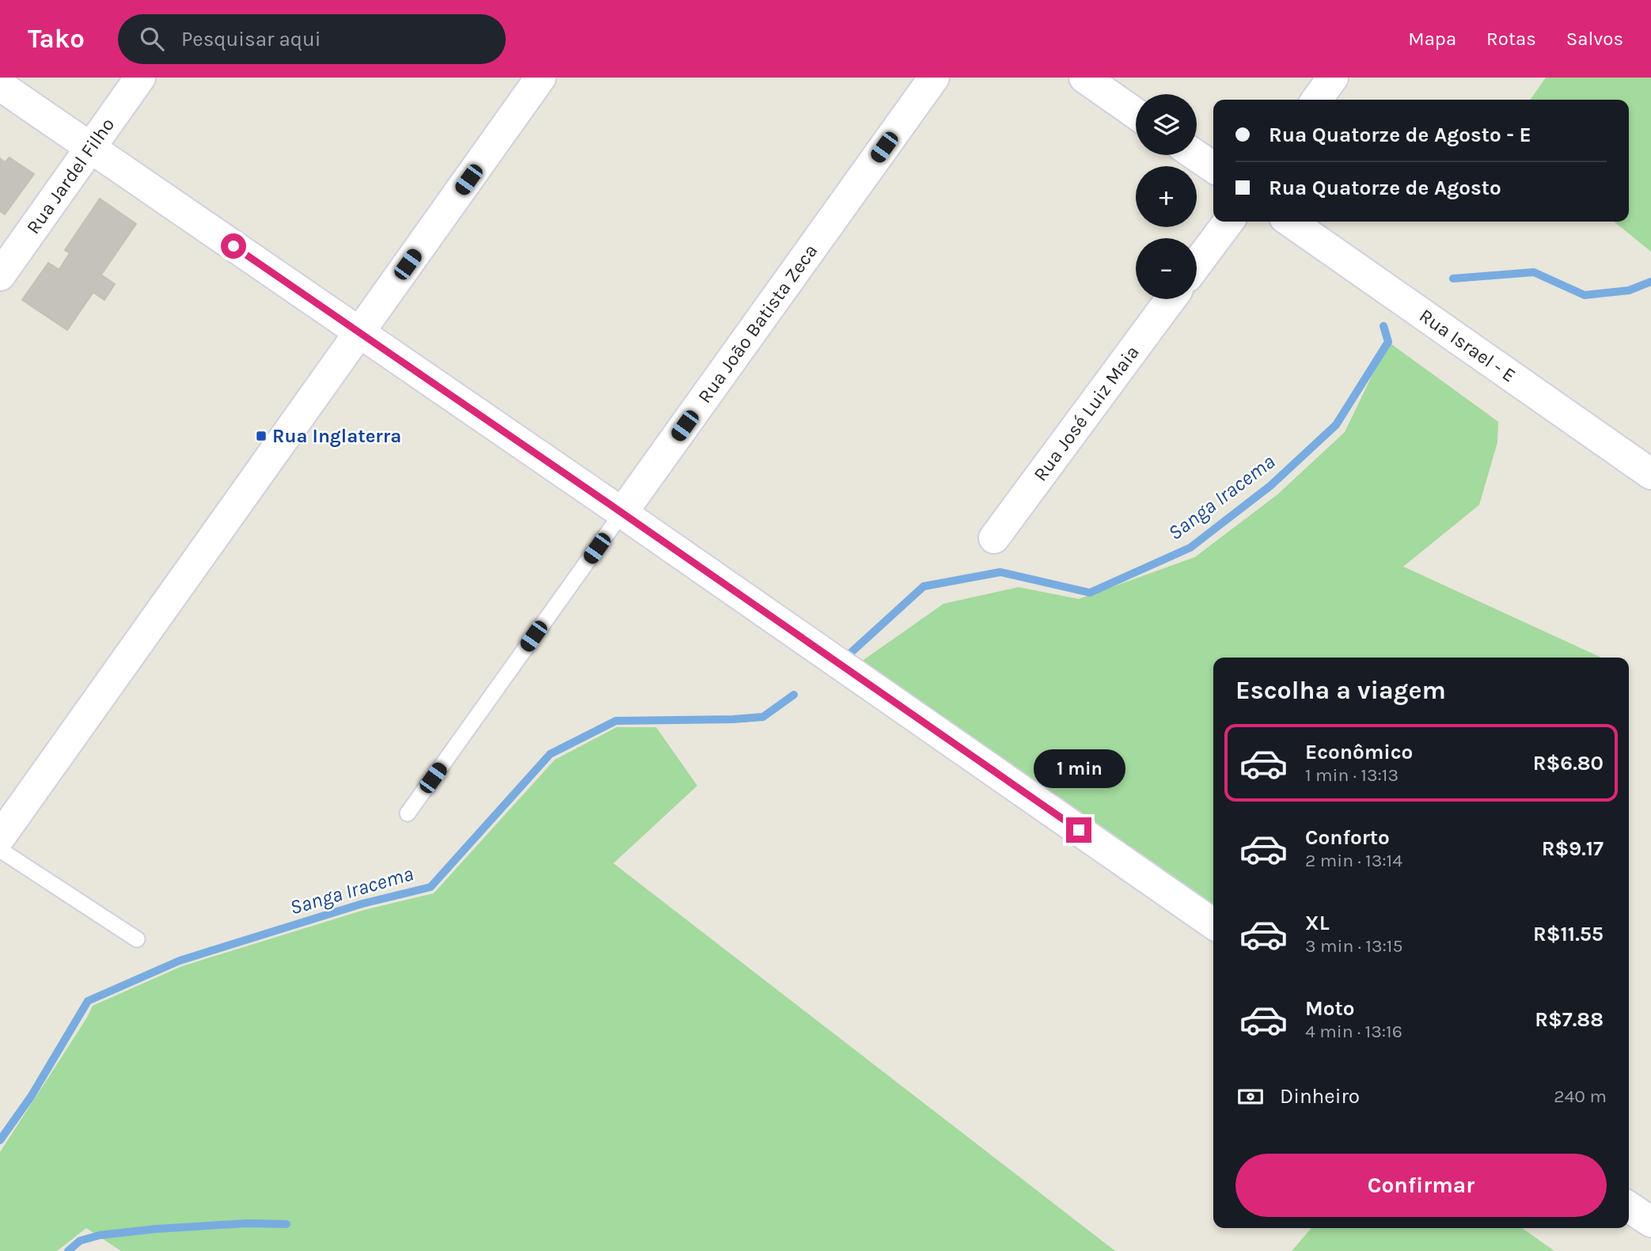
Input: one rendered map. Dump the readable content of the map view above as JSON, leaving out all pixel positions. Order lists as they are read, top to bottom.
{
  "streets": {
    "street": [
      "Rua Jardel Filho",
      "Rua João Batista Zeca",
      "Rua Israel - E",
      "Rua José Luiz Maia"
    ]
  },
  "water": ["Sanga Iracema"],
  "places": {
    "transit": ["Rua Inglaterra"]
  },
  "page": {
    "header": "Tako",
    "search": "Pesquisar aqui",
    "nav": ["Mapa", "Rotas", "Salvos"],
    "map_buttons": ["+", "−"],
    "banner": ["Rua Quatorze de Agosto - E", "Rua Quatorze de Agosto"],
    "heading": "Escolha a viagem",
    "list": [
      {
        "name": "Econômico",
        "note": "1 min · 13:13",
        "value": "R$6.80"
      },
      {
        "name": "Conforto",
        "note": "2 min · 13:14",
        "value": "R$9.17"
      },
      {
        "name": "XL",
        "note": "3 min · 13:15",
        "value": "R$11.55"
      },
      {
        "name": "Moto",
        "note": "4 min · 13:16",
        "value": "R$7.88"
      }
    ],
    "bubble": "1 min",
    "pay": ["Dinheiro", "240 m"],
    "buttons": "Confirmar"
  }
}
